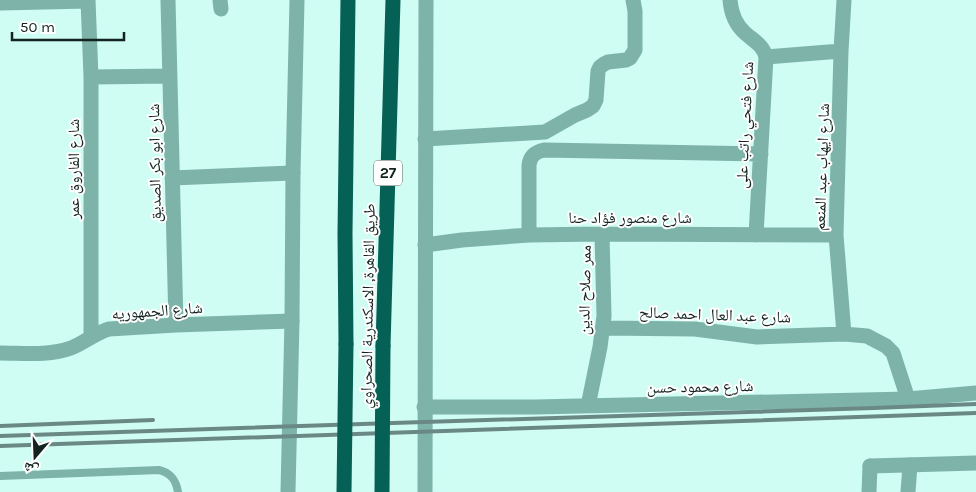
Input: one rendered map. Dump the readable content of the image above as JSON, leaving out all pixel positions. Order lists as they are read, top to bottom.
{
  "streets": {
    "highway": ["27", "طريق القاهرة, الاسكندرية الصحراوي"],
    "street": [
      "شارع فتحي راتب على",
      "شارع ابو بكر الصديق",
      "شارع ايهاب عبد المنعم",
      "شارع الفاروق عمر",
      "شارع منصور فؤاد حنا",
      "ممر صلاح الدين",
      "شارع الجمهوريه",
      "شارع عبد العال احمد صالح",
      "شارع محمود حسن"
    ]
  },
  "crossings": [
    ["شارع فتحي راتب على", "شارع منصور فؤاد حنا"],
    ["شارع ابو بكر الصديق", "شارع الجمهوريه"],
    ["شارع ايهاب عبد المنعم", "شارع منصور فؤاد حنا"],
    ["شارع ايهاب عبد المنعم", "شارع عبد العال احمد صالح"],
    ["شارع الفاروق عمر", "شارع الجمهوريه"],
    ["شارع منصور فؤاد حنا", "ممر صلاح الدين"],
    ["ممر صلاح الدين", "شارع عبد العال احمد صالح"],
    ["ممر صلاح الدين", "شارع محمود حسن"],
    ["شارع عبد العال احمد صالح", "شارع محمود حسن"]
  ],
  "scale_bar": "50 m",
  "north": "bottom"
}
